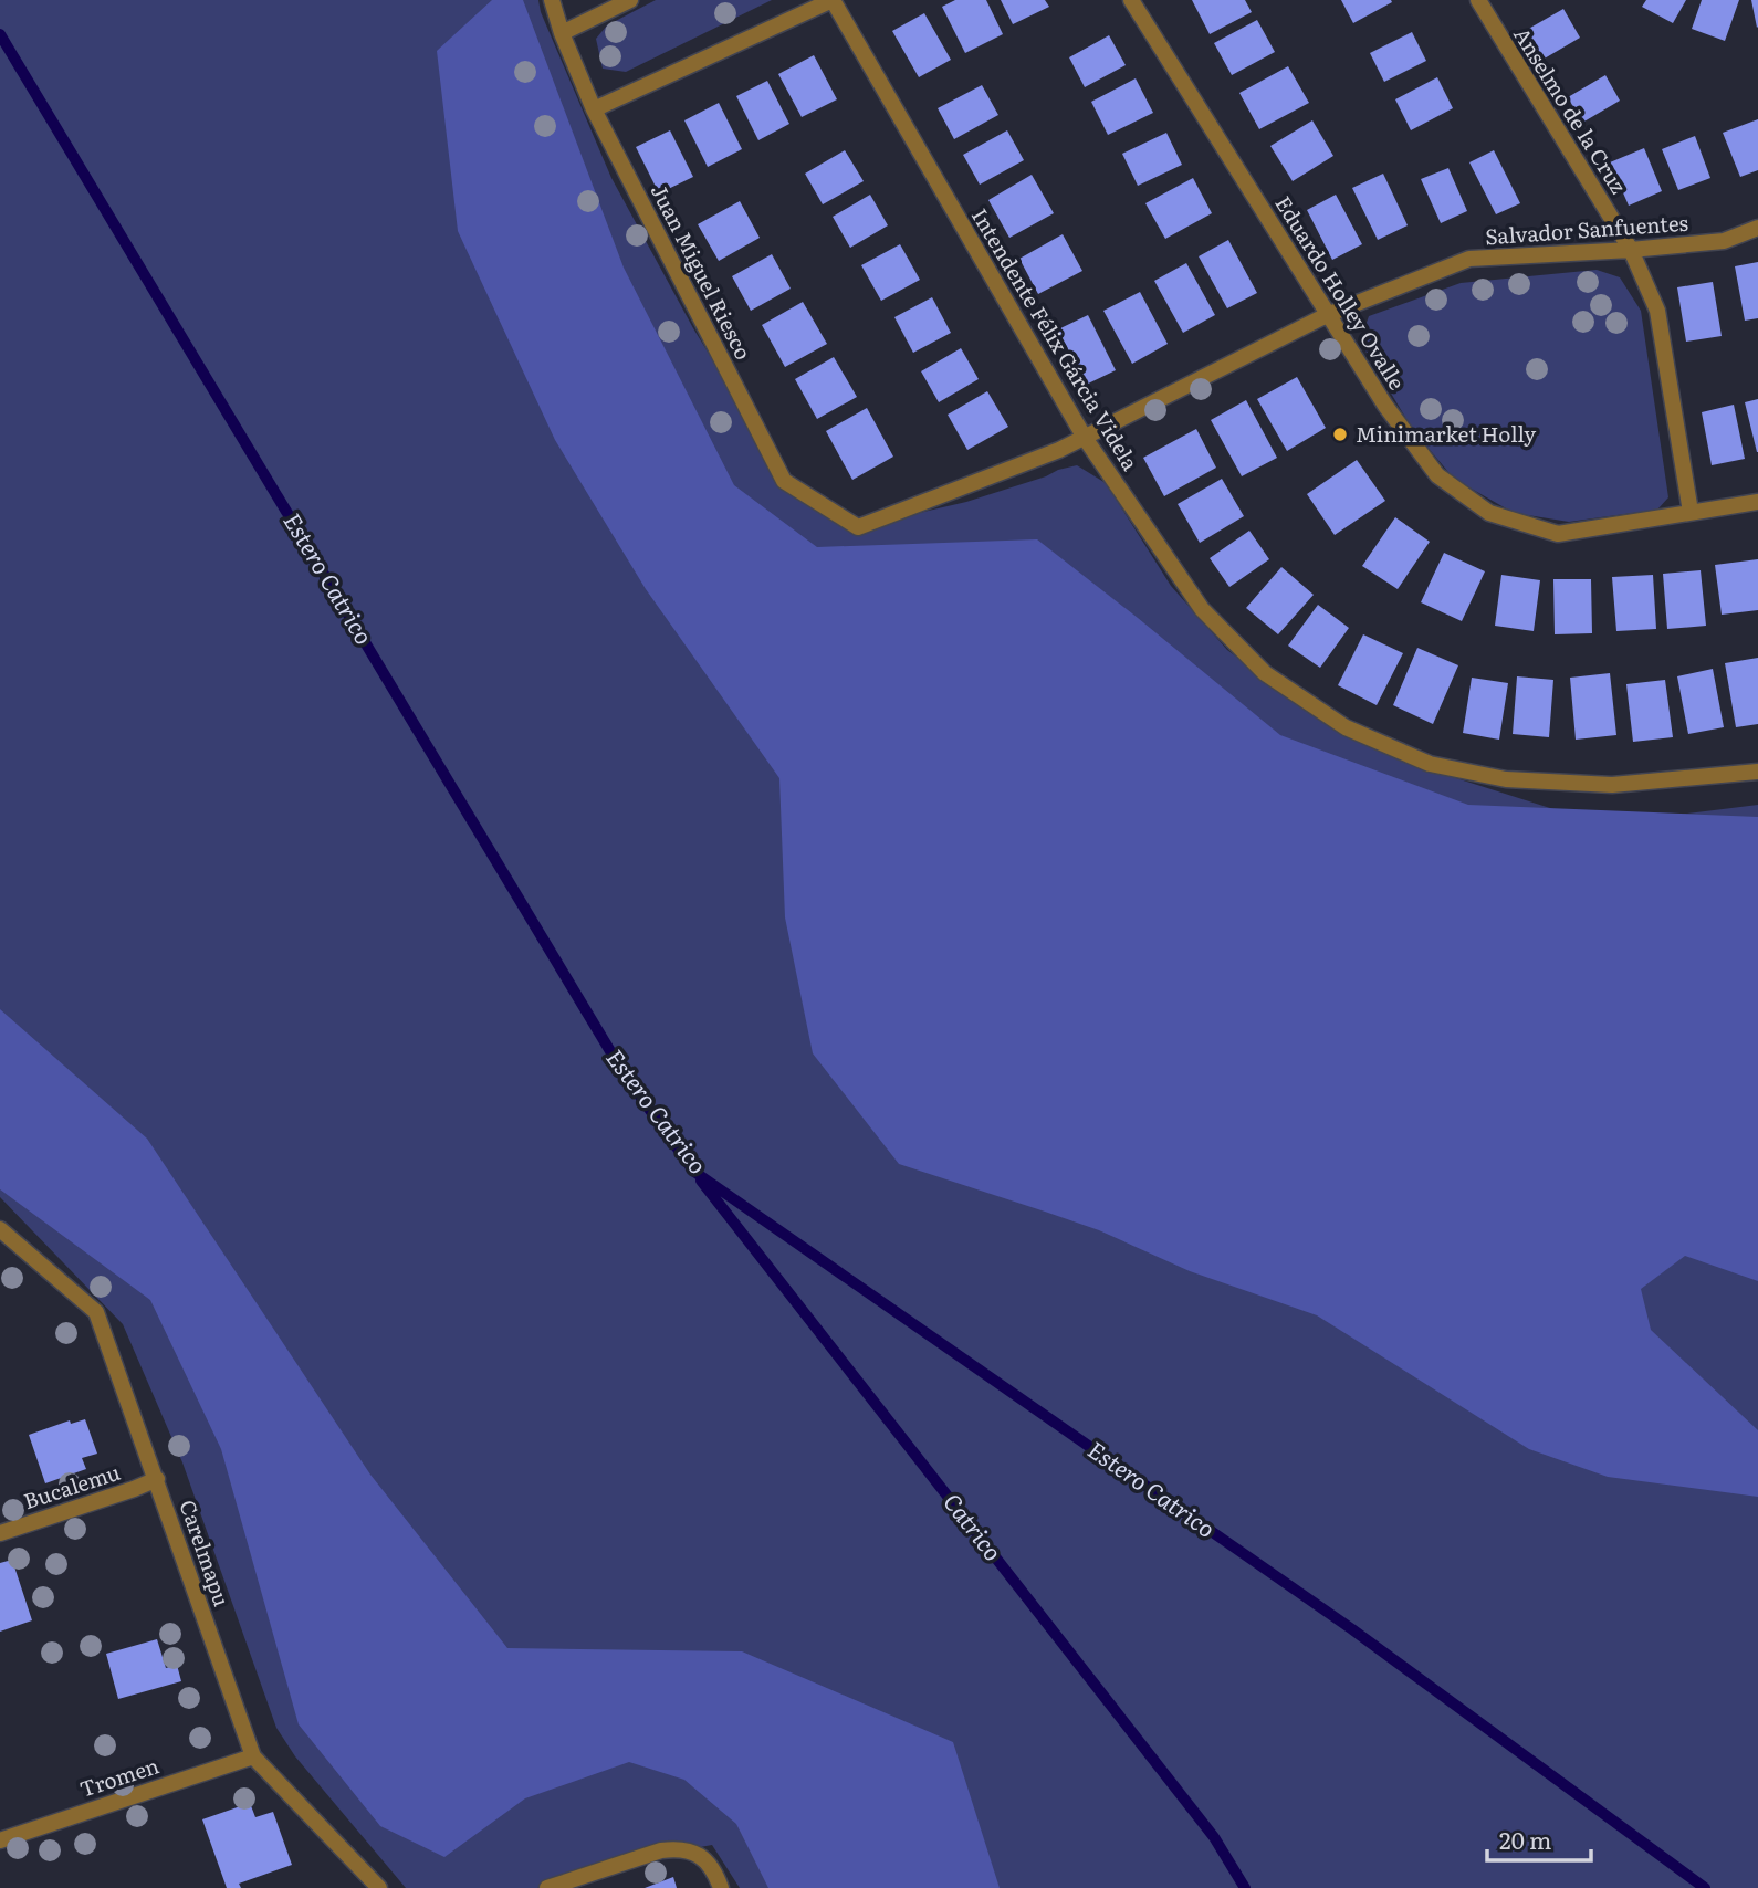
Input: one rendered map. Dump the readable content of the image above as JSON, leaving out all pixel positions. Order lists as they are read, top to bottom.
{
  "streets": {
    "street": [
      "Anselmo de la Cruz",
      "Salvador Sanfuentes",
      "Juan Miguel Riesco",
      "Eduardo Holley Ovalle",
      "Intendente Félix Gárcia Videla",
      "Bucalemu",
      "Carelmapu",
      "Tromen"
    ]
  },
  "crossings": [
    ["Anselmo de la Cruz", "Salvador Sanfuentes"],
    ["Anselmo de la Cruz", "Eduardo Holley Ovalle"],
    ["Salvador Sanfuentes", "Juan Miguel Riesco"],
    ["Salvador Sanfuentes", "Eduardo Holley Ovalle"],
    ["Salvador Sanfuentes", "Intendente Félix Gárcia Videla"],
    ["Bucalemu", "Carelmapu"],
    ["Carelmapu", "Tromen"]
  ],
  "water": ["Estero Catrico", "Catrico"],
  "places": ["Minimarket Holly"],
  "scale_bar": "20 m"
}
